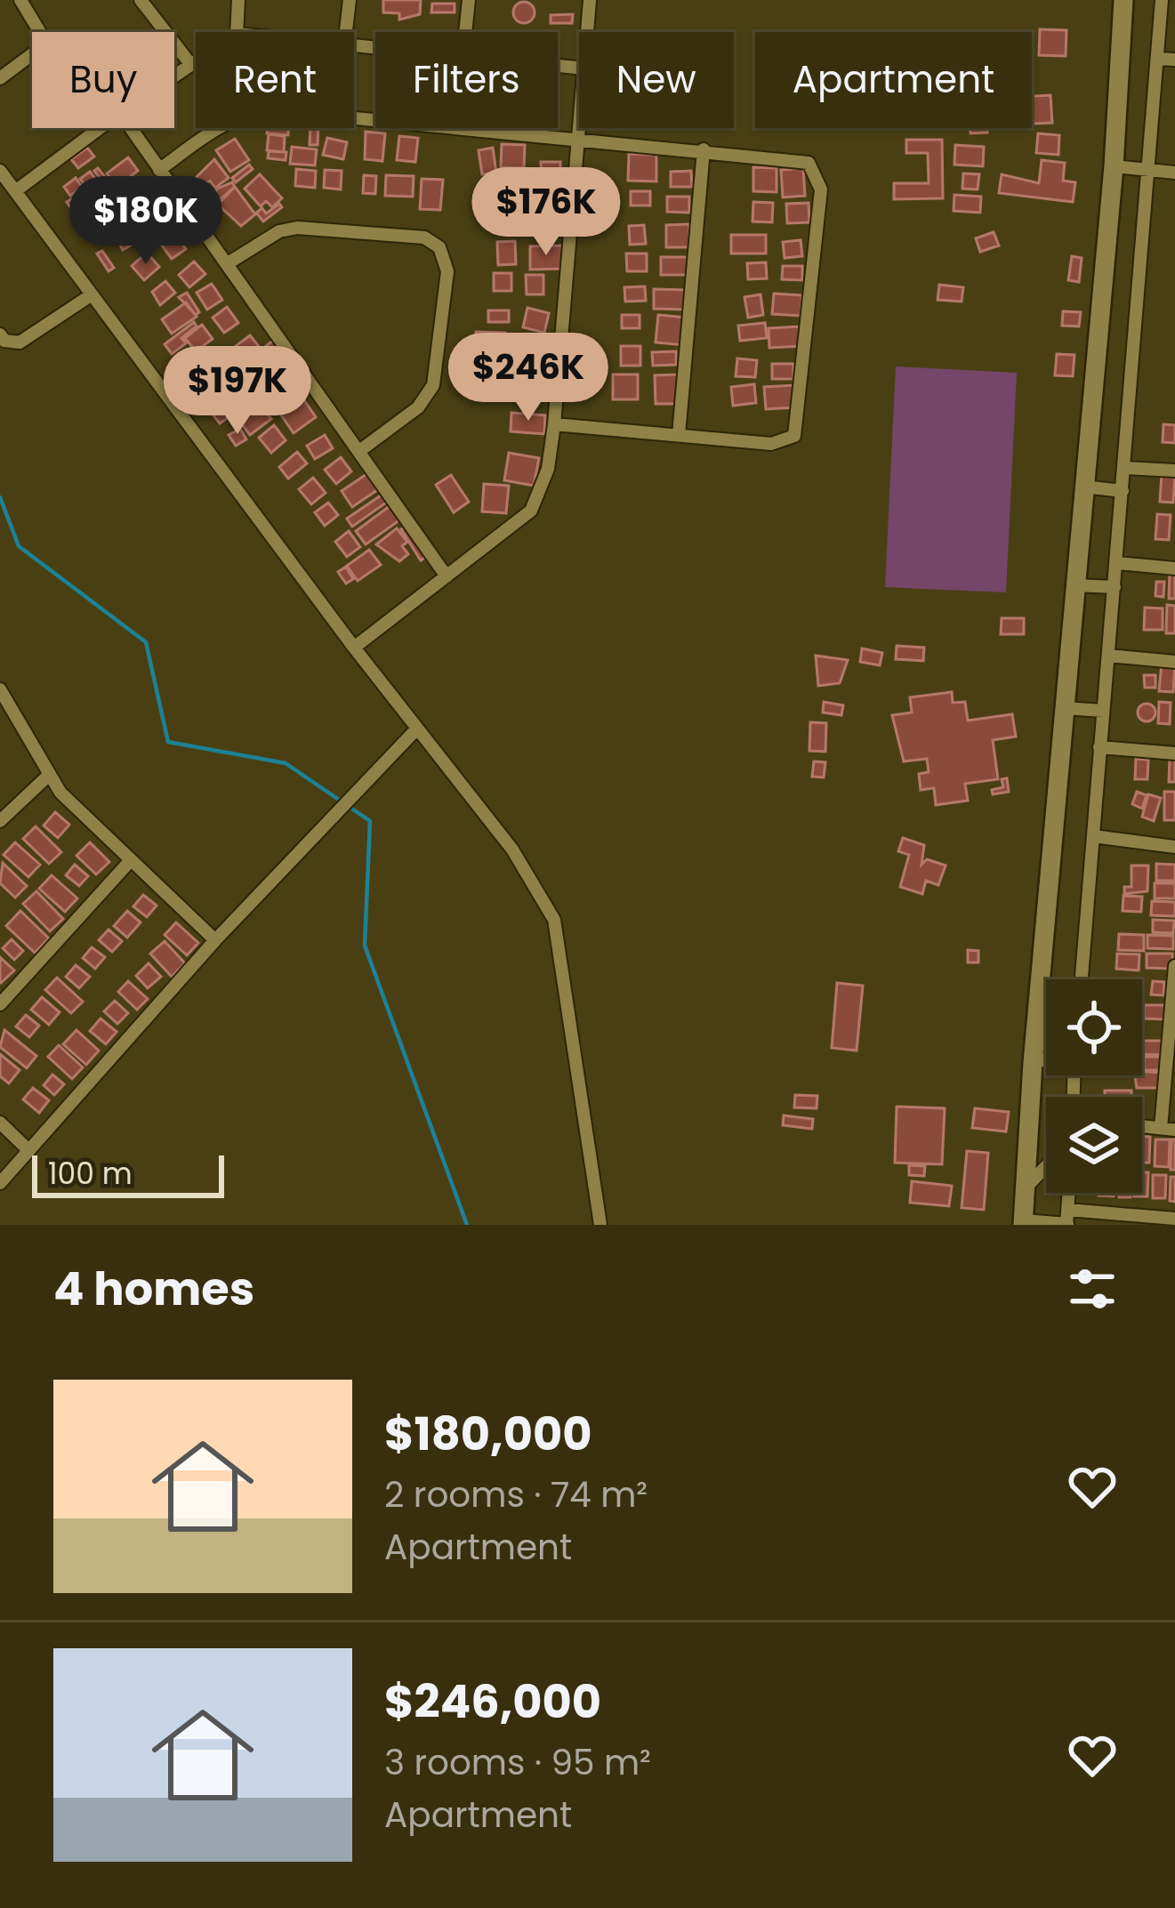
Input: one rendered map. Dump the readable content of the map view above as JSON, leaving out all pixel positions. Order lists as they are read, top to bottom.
{
  "scale_bar": "100 m",
  "page": {
    "chip": [
      "Buy",
      "Rent",
      "Filters",
      "New",
      "Apartment"
    ],
    "price": [
      "$176K",
      "$180K",
      "$246K",
      "$197K"
    ],
    "scale": "100 m",
    "heading": "4 homes",
    "list": [
      {
        "name": "$180,000",
        "note": "2 rooms · 74 m² · Apartment"
      },
      {
        "name": "$246,000",
        "note": "3 rooms · 95 m² · Apartment"
      }
    ]
  }
}
